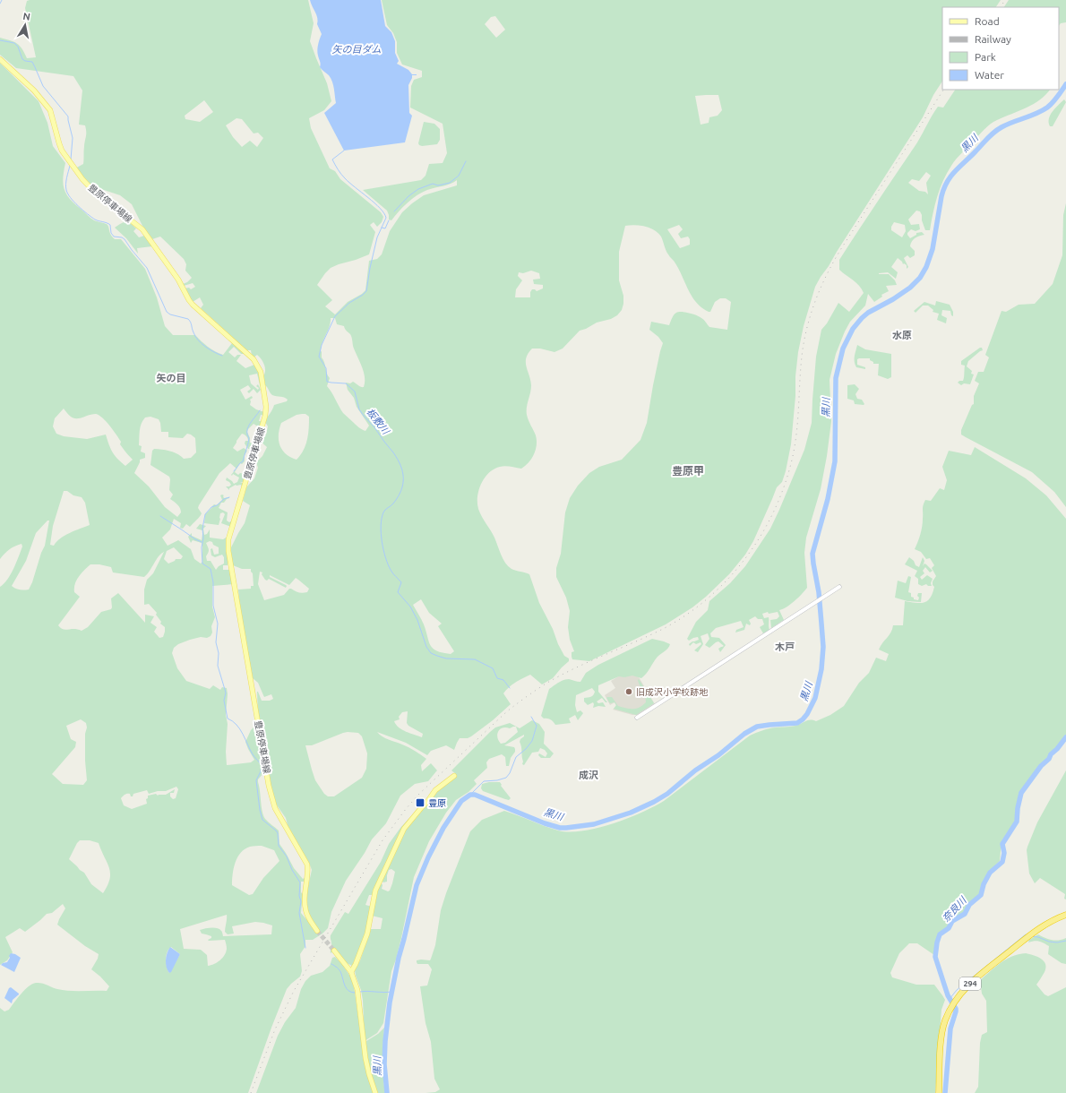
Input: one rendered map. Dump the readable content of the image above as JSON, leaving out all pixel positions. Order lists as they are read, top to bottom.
{
  "streets": {
    "highway": ["294"],
    "main road": ["豊原停車場線"]
  },
  "districts": [
    "水原",
    "矢の目",
    "豊原甲",
    "木戸",
    "成沢"
  ],
  "water": [
    "矢の目ダム",
    "黒川",
    "板敷川",
    "奈良川"
  ],
  "places": {
    "other": ["旧成沢小学校跡地"],
    "transit": ["豊原"]
  },
  "legend": [
    "Road",
    "Railway",
    "Park",
    "Water"
  ],
  "north": "top"
}
